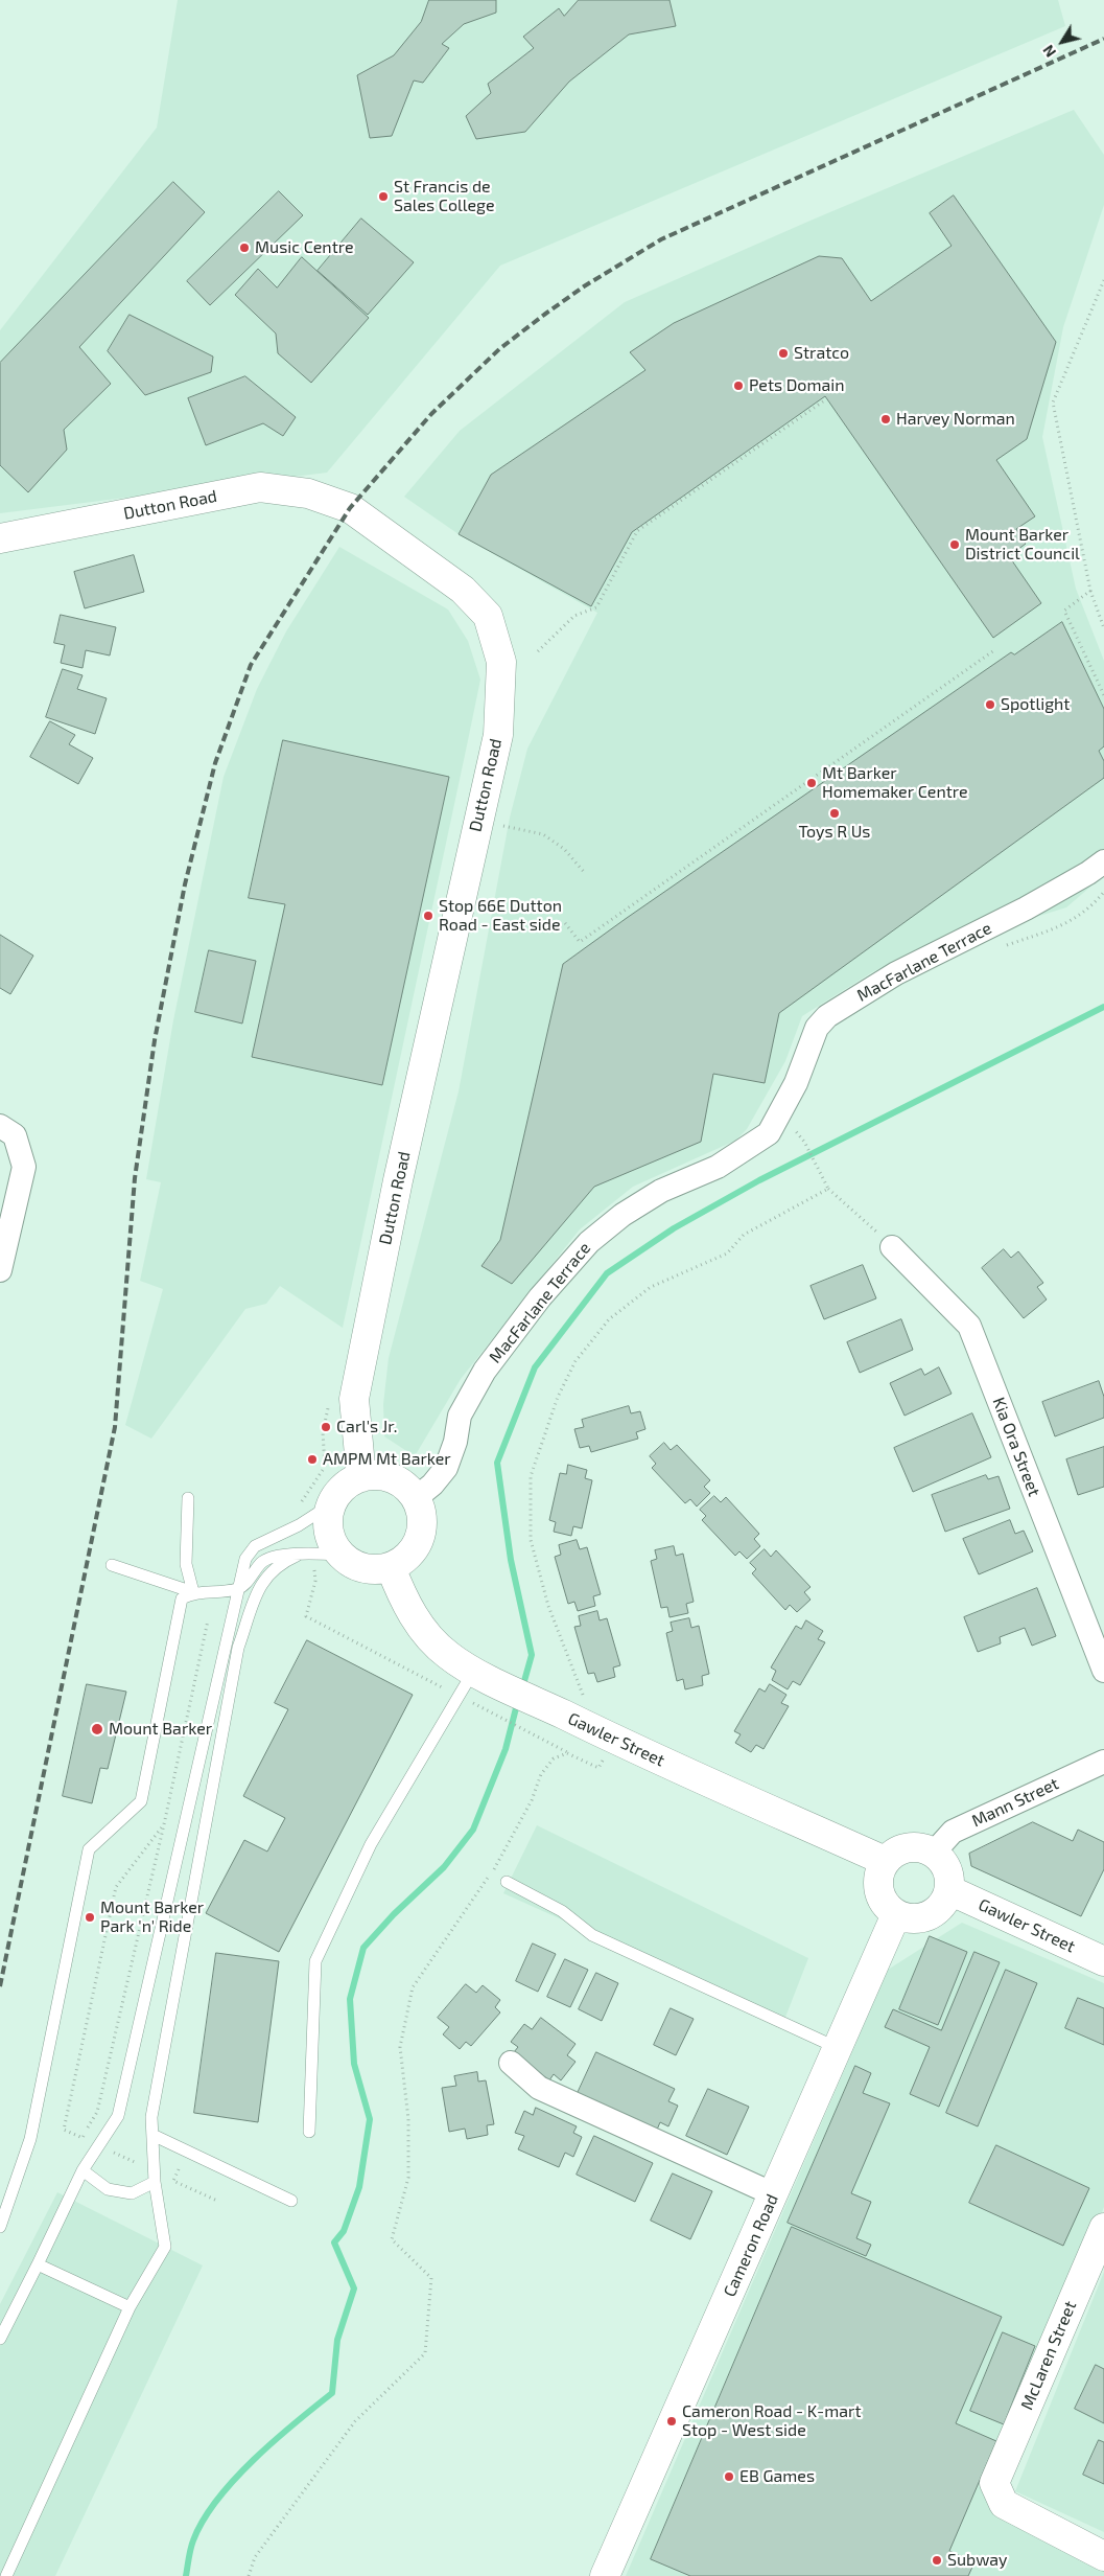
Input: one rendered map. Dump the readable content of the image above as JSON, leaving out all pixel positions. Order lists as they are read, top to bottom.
{
  "streets": {
    "street": [
      "Dutton Road",
      "MacFarlane Terrace",
      "Kia Ora Street",
      "Gawler Street",
      "Mann Street",
      "Cameron Road",
      "McLaren Street"
    ]
  },
  "crossings": [
    ["Dutton Road", "MacFarlane Terrace"],
    ["Dutton Road", "Gawler Street"],
    ["MacFarlane Terrace", "Gawler Street"],
    ["Gawler Street", "Mann Street"],
    ["Gawler Street", "Cameron Road"],
    ["Mann Street", "Cameron Road"]
  ],
  "places": [
    "St Francis de Sales College",
    "Music Centre",
    "Stratco",
    "Pets Domain",
    "Harvey Norman",
    "Mount Barker District Council",
    "Spotlight",
    "Mt Barker Homemaker Centre",
    "Toys R Us",
    "Stop 66E Dutton Road - East side",
    "Carl's Jr.",
    "AMPM Mt Barker",
    "Mount Barker",
    "Mount Barker Park 'n' Ride",
    "Cameron Road - K-mart Stop - West side",
    "EB Games",
    "Subway"
  ],
  "north": "bottom left"
}
